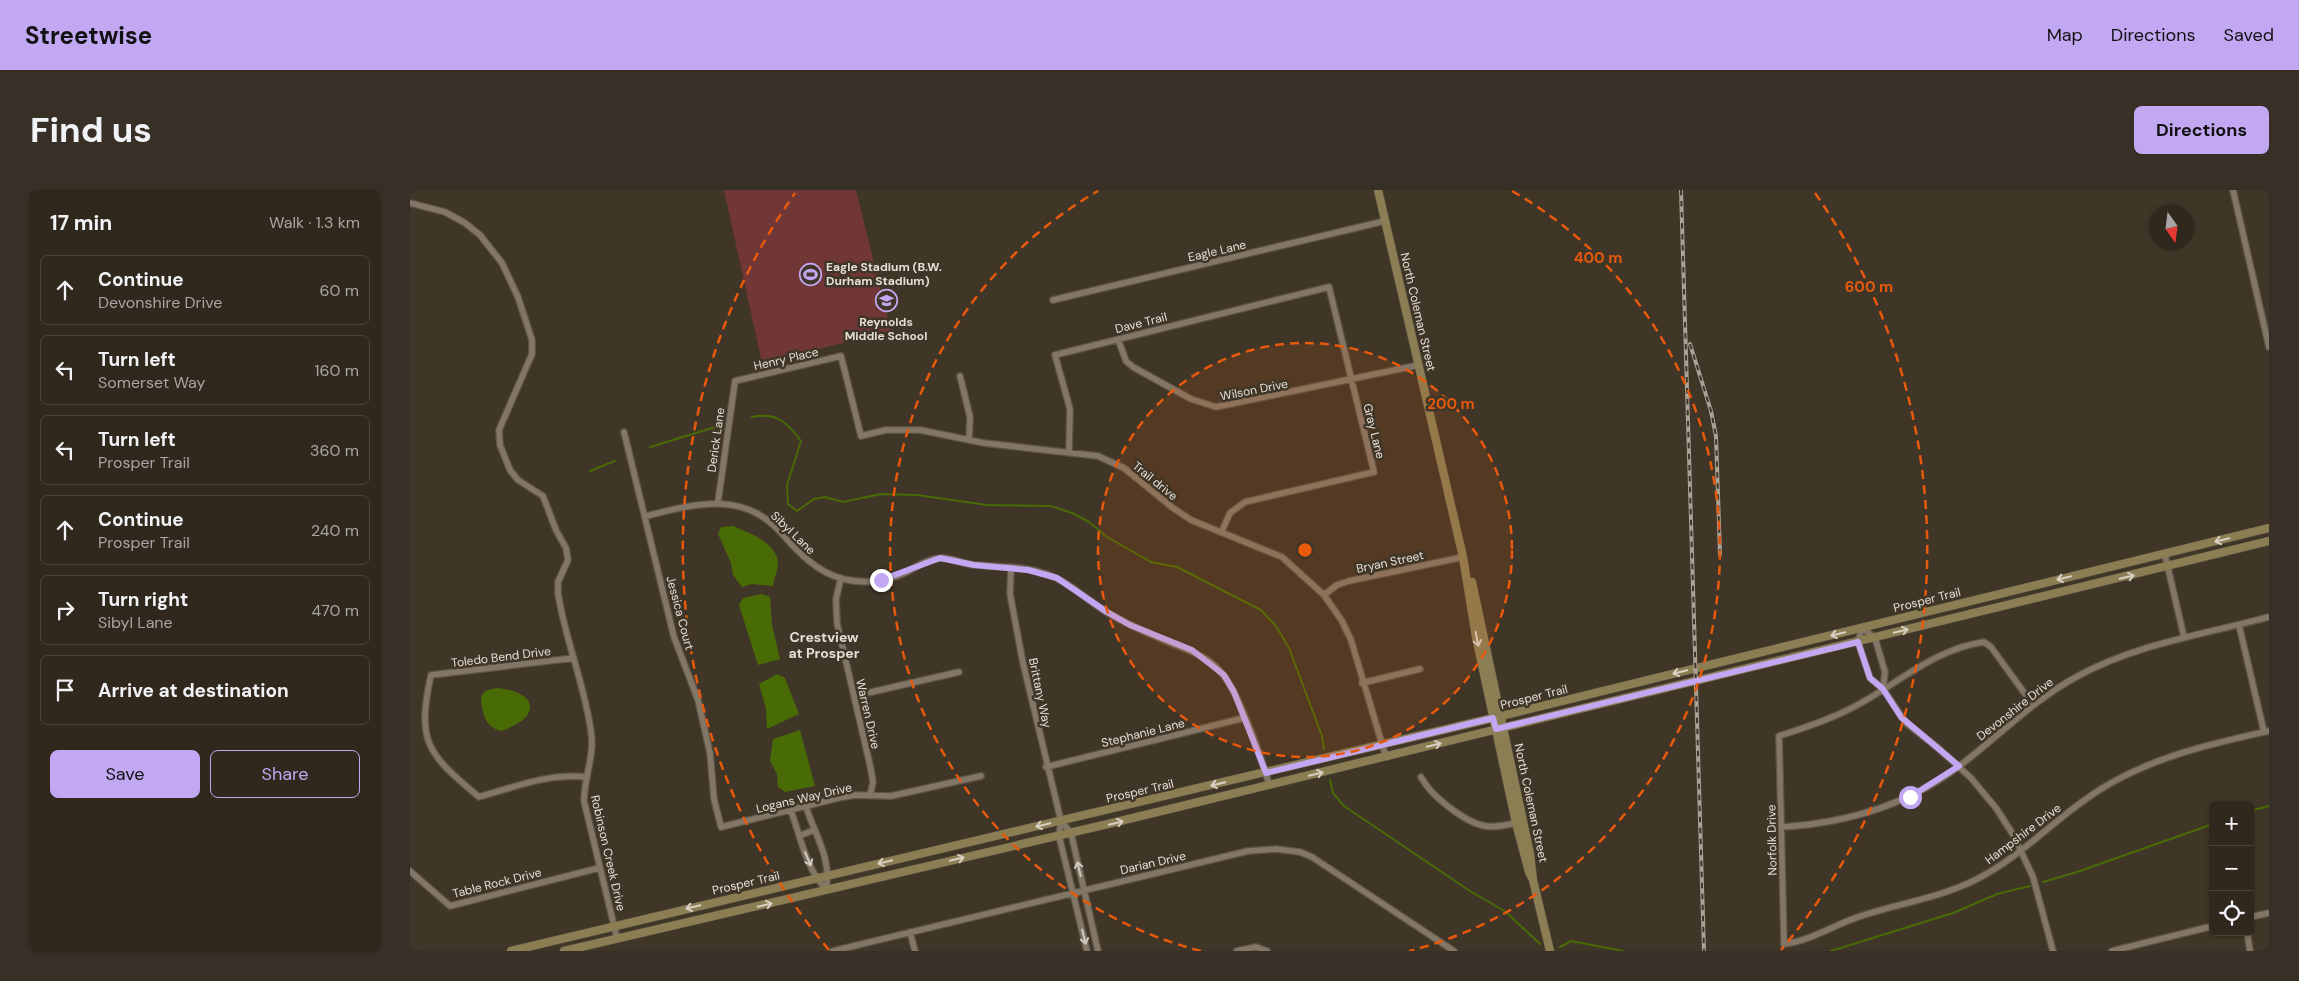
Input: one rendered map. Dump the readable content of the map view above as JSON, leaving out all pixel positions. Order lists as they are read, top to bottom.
{
  "streets": {
    "main road": ["North Coleman Street", "Prosper Trail"],
    "street": [
      "Eagle Lane",
      "Dave Trail",
      "Henry Place",
      "Wilson Drive",
      "Gray Lane",
      "Derick Lane",
      "Trail drive",
      "Sibyl Lane",
      "Bryan Street",
      "Jessica Court",
      "Toledo Bend Drive",
      "Brittany Way",
      "Devonshire Drive",
      "Warren Drive",
      "Stephanie Lane",
      "Logans Way Drive",
      "Hampshire Drive",
      "Norfolk Drive",
      "Robinson Creek Drive",
      "Darian Drive",
      "Table Rock Drive"
    ]
  },
  "crossings": [
    ["Eagle Lane", "North Coleman Street"],
    ["North Coleman Street", "Wilson Drive"],
    ["North Coleman Street", "Bryan Street"],
    ["North Coleman Street", "Prosper Trail"],
    ["Dave Trail", "Wilson Drive"],
    ["Dave Trail", "Gray Lane"],
    ["Dave Trail", "Trail drive"],
    ["Henry Place", "Derick Lane"],
    ["Henry Place", "Trail drive"],
    ["Wilson Drive", "Gray Lane"],
    ["Gray Lane", "Trail drive"],
    ["Derick Lane", "Sibyl Lane"],
    ["Trail drive", "Bryan Street"],
    ["Trail drive", "Prosper Trail"],
    ["Sibyl Lane", "Prosper Trail"],
    ["Sibyl Lane", "Jessica Court"],
    ["Sibyl Lane", "Brittany Way"],
    ["Sibyl Lane", "Warren Drive"],
    ["Sibyl Lane", "Stephanie Lane"],
    ["Prosper Trail", "Brittany Way"],
    ["Prosper Trail", "Robinson Creek Drive"],
    ["Jessica Court", "Logans Way Drive"],
    ["Toledo Bend Drive", "Robinson Creek Drive"],
    ["Brittany Way", "Stephanie Lane"],
    ["Brittany Way", "Darian Drive"],
    ["Devonshire Drive", "Norfolk Drive"],
    ["Warren Drive", "Logans Way Drive"],
    ["Hampshire Drive", "Norfolk Drive"],
    ["Robinson Creek Drive", "Table Rock Drive"]
  ],
  "districts": ["Crestview at Prosper"],
  "places": {
    "sports": ["Eagle Stadium (B.W. Durham Stadium)"],
    "school or university": ["Reynolds Middle School"]
  },
  "north": "bottom",
  "page": {
    "header": "Streetwise",
    "nav": ["Map", "Directions", "Saved"],
    "buttons": [
      "Directions",
      ["Save", "Share"]
    ],
    "title": "Find us",
    "heading": ["17 min", "Walk · 1.3 km"],
    "list": [
      ["Continue", "Devonshire Drive", "60 m"],
      ["Turn left", "Somerset Way", "160 m"],
      ["Turn left", "Prosper Trail", "360 m"],
      ["Continue", "Prosper Trail", "240 m"],
      ["Turn right", "Sibyl Lane", "470 m"],
      "Arrive at destination"
    ],
    "map_buttons": ["+", "−"]
  },
  "rings": ["400 m", "600 m", "200 m"]
}
